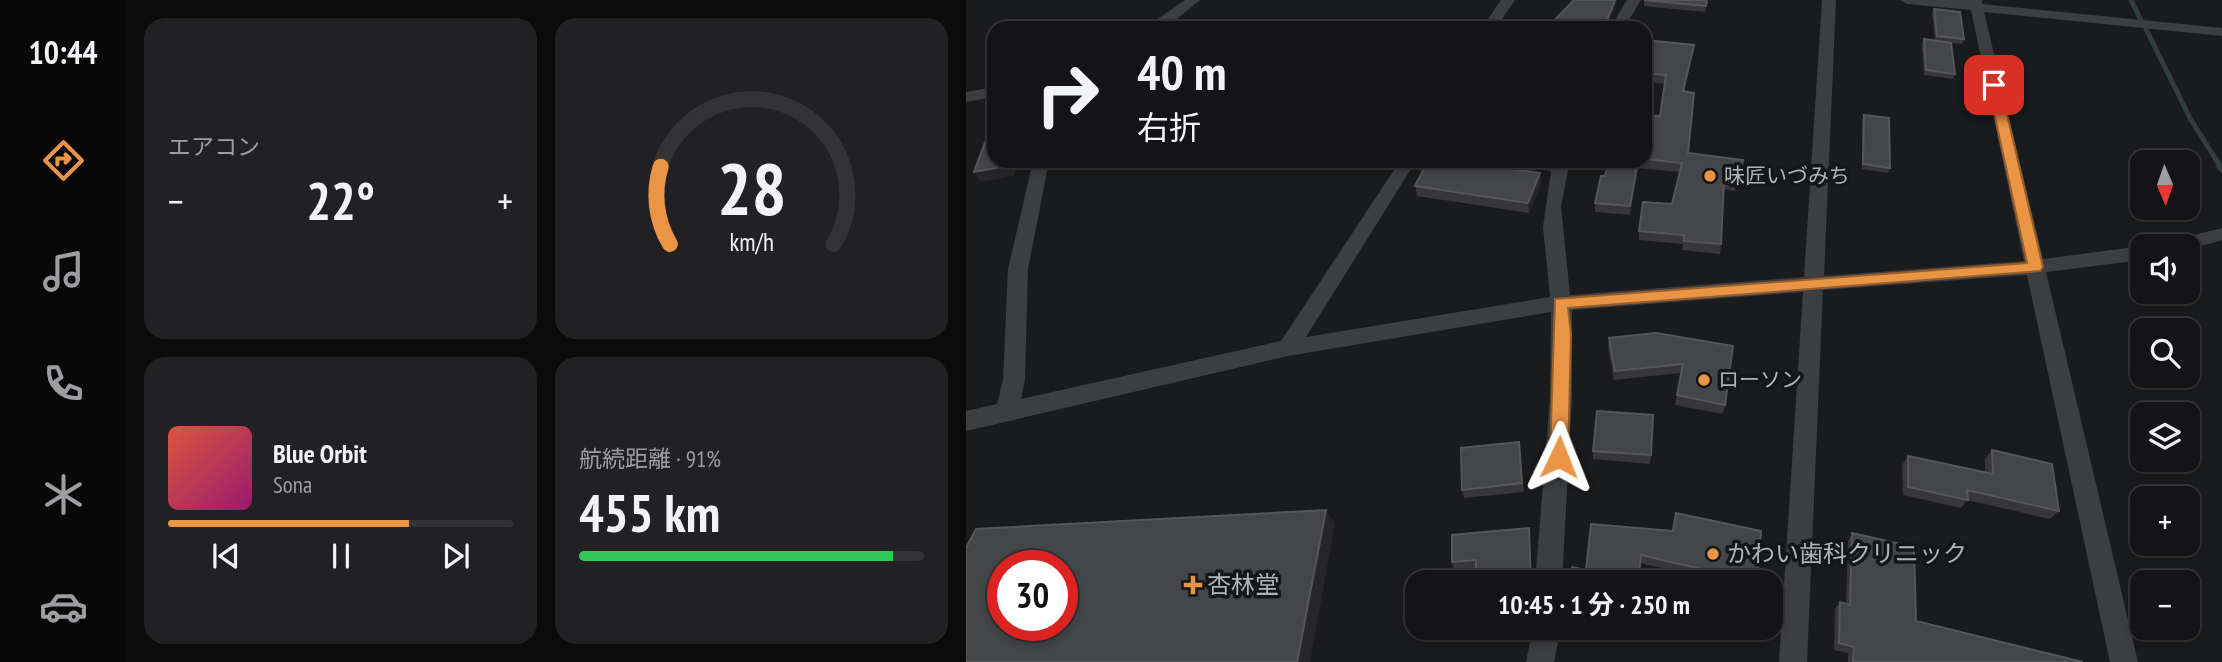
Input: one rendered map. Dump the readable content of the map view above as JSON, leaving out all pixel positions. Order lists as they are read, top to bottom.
{
  "places": {
    "other": ["味匠いづみち", "ローソン", "かわい歯科クリニック"],
    "health": ["杏林堂"]
  },
  "north": "bottom",
  "page": {
    "tabs": "10:44",
    "tile": [
      "エアコン",
      ["航続距離 · 91%", "455 km"]
    ],
    "turn": ["40 m", "右折"],
    "map_buttons": ["+", "−"],
    "heat": ["−", "22°", "+"],
    "song": ["Blue Orbit", "Sona"],
    "limit": "30",
    "trip": "10:45 · 1 分 · 250 m",
    "gauge": ["28", "km/h"]
  }
}
